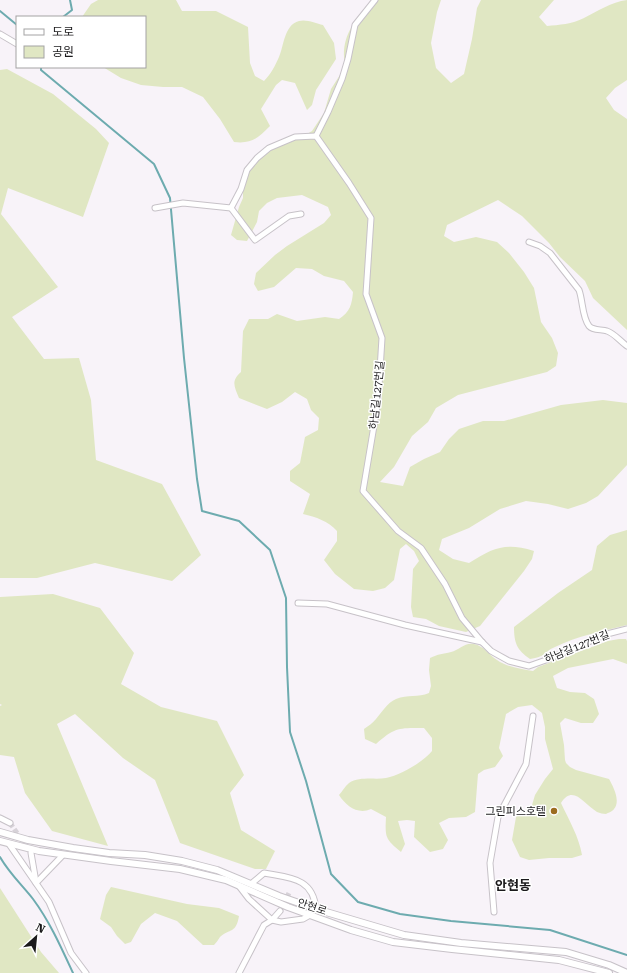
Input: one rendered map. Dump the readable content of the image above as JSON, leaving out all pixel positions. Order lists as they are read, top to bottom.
{
  "streets": {
    "street": ["하남길127번길", "안현로"]
  },
  "districts": ["안현동"],
  "places": ["그린피스호텔"],
  "legend": ["도로", "공원"],
  "north": "top right"
}
